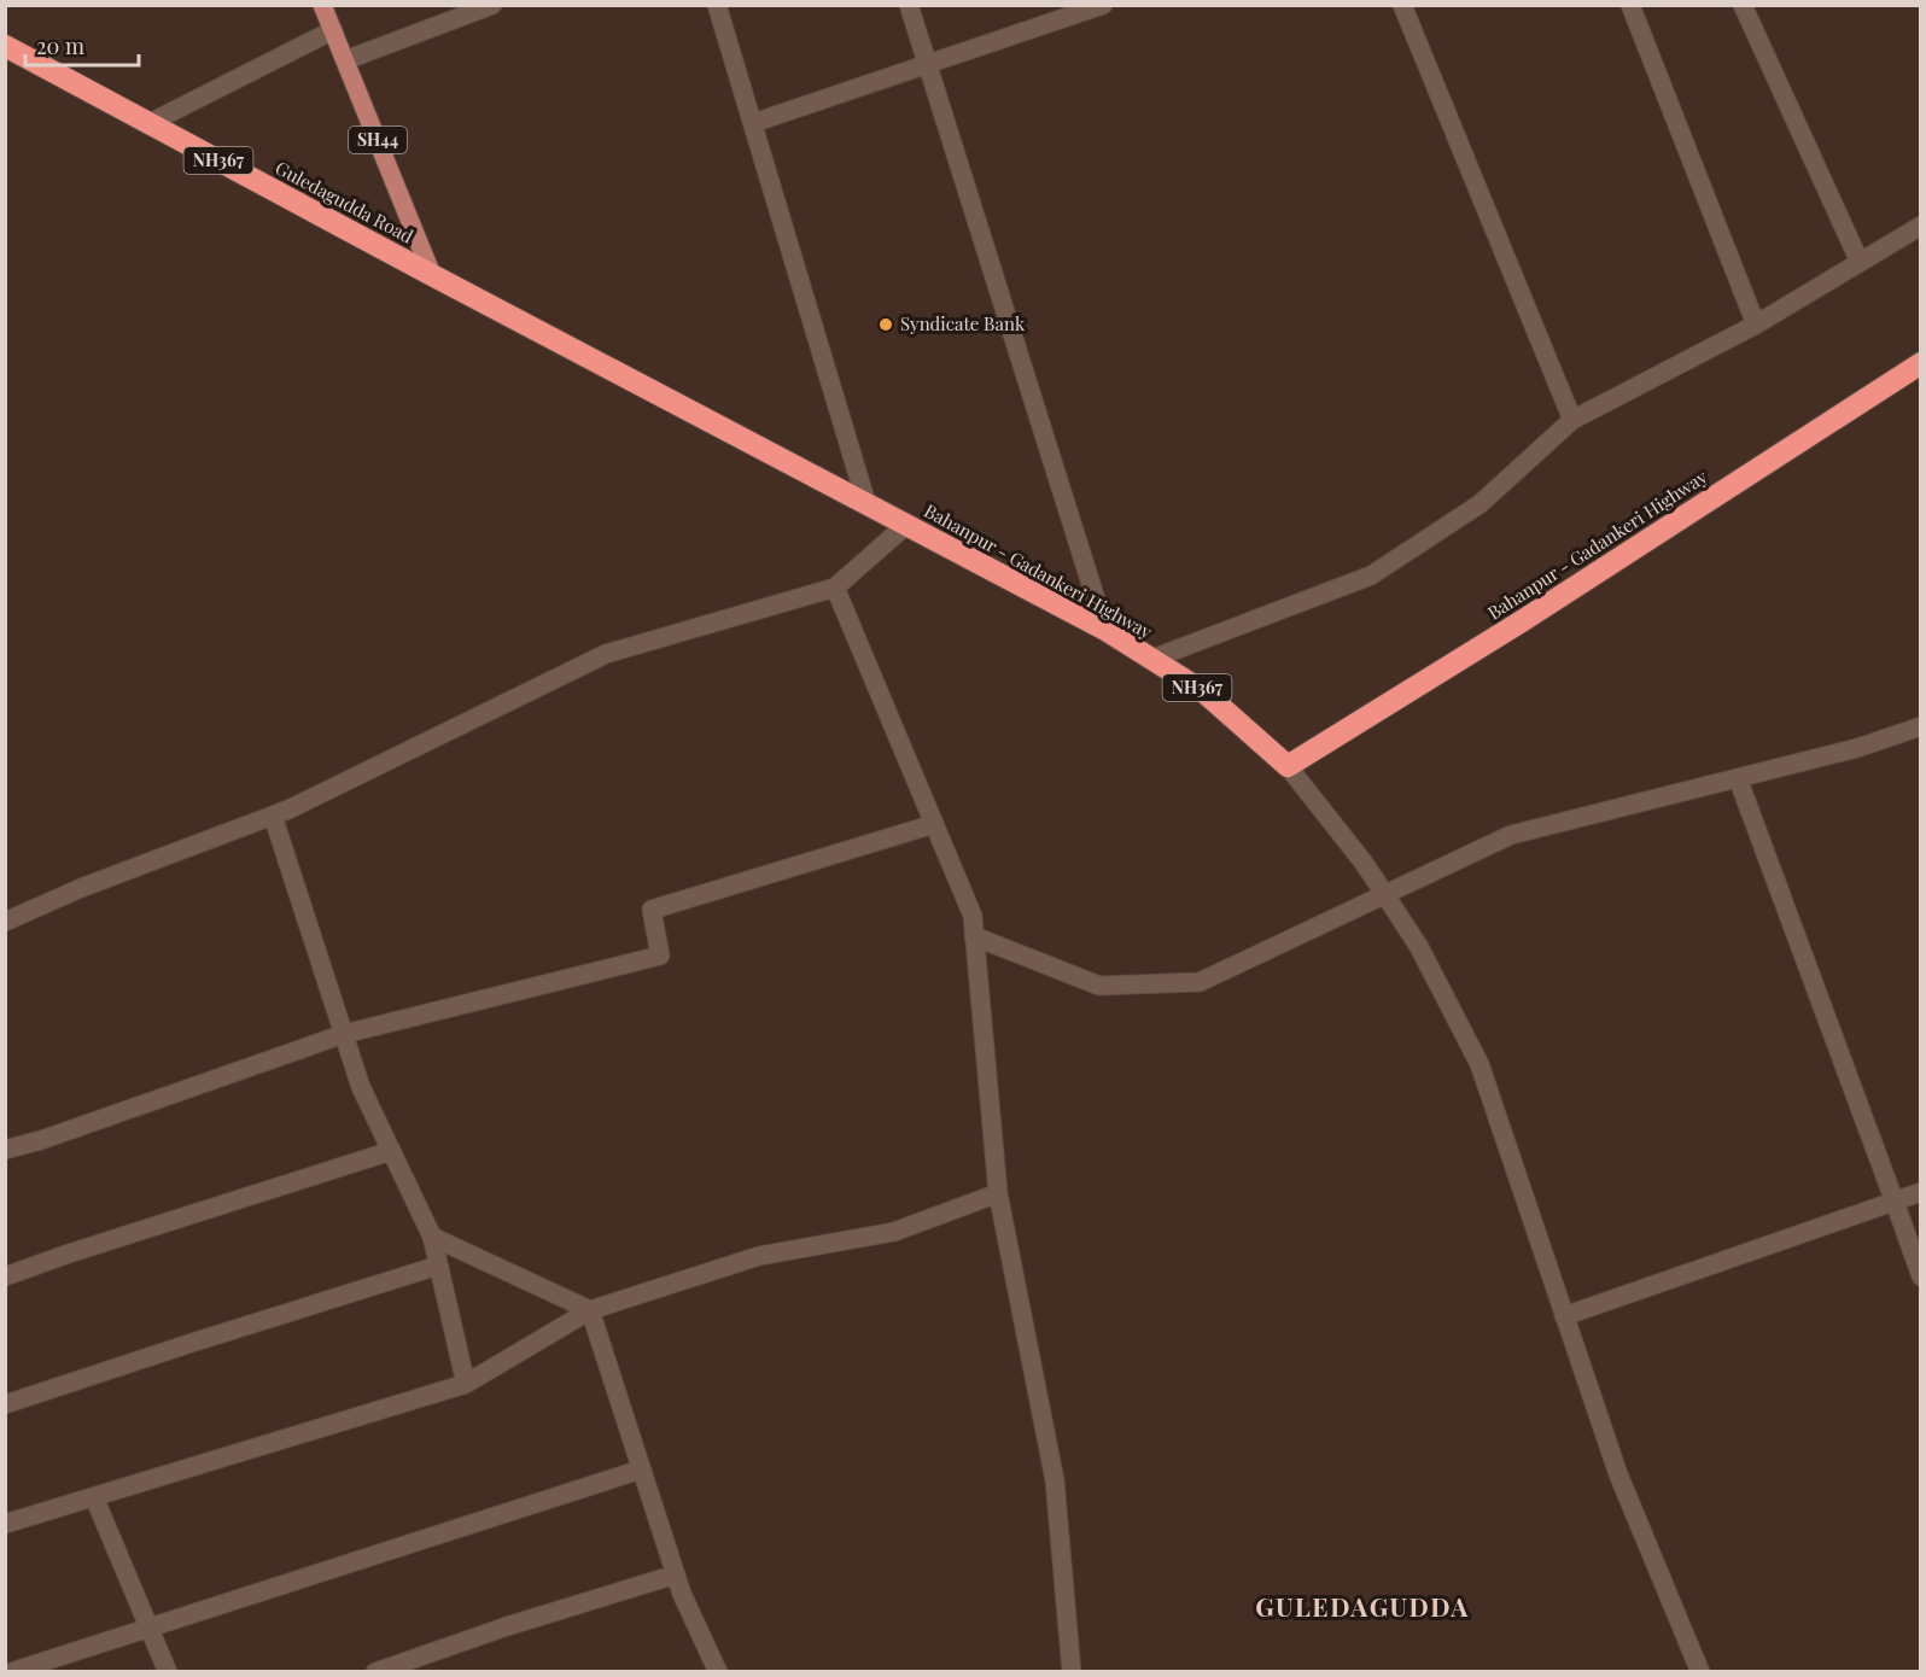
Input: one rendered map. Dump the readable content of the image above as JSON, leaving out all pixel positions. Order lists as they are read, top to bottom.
{
  "streets": {
    "highway": ["NH367", "Guledagudda Road", "Bahanpur - Gadankeri Highway"],
    "main road": ["SH44"]
  },
  "crossings": [
    ["SH44", "Guledagudda Road"],
    ["SH44", "Bahanpur - Gadankeri Highway"],
    ["Guledagudda Road", "Bahanpur - Gadankeri Highway"]
  ],
  "districts": ["GULEDAGUDDA"],
  "places": ["Syndicate Bank"],
  "scale_bar": "20 m"
}
